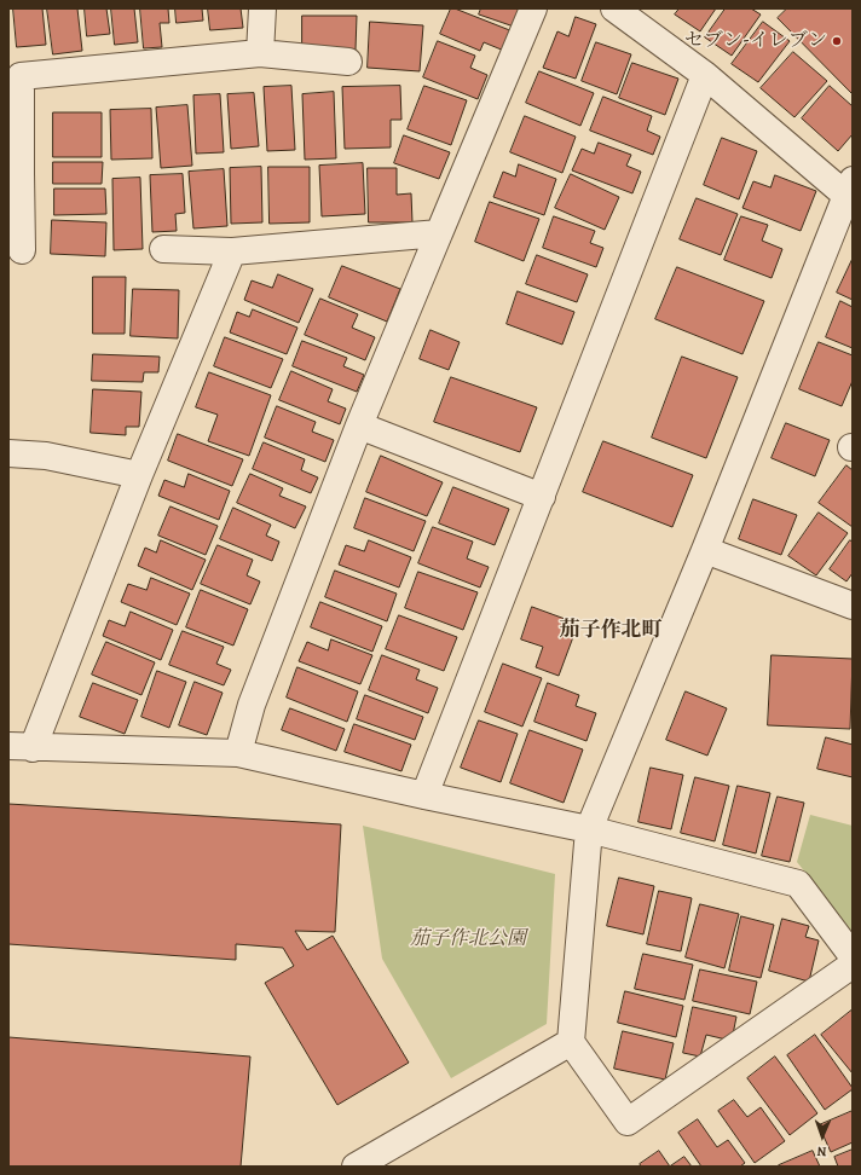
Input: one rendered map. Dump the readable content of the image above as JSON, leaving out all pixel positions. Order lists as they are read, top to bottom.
{
  "districts": ["茄子作北町"],
  "parks": ["茄子作北公園"],
  "places": ["セブン-イレブン"],
  "north": "bottom"
}
